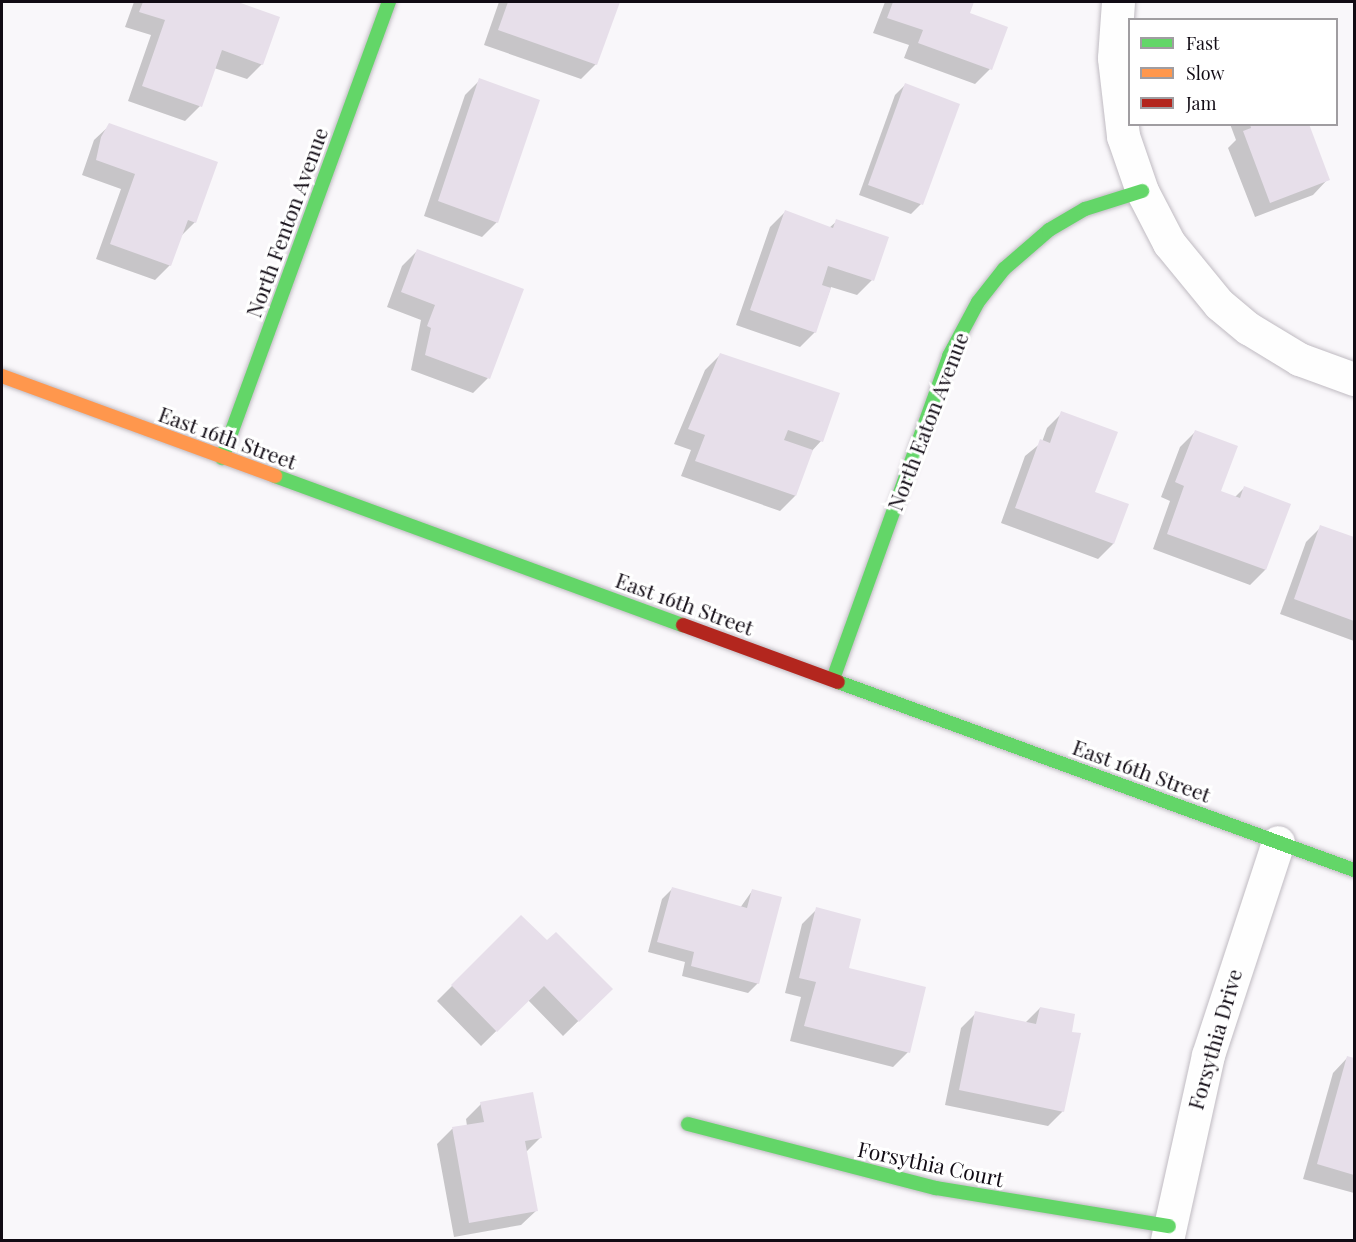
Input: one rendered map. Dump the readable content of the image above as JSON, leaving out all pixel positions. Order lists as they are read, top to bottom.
{
  "streets": {
    "street": [
      "North Fenton Avenue",
      "North Eaton Avenue",
      "East 16th Street",
      "Forsythia Drive",
      "Forsythia Court"
    ]
  },
  "crossings": [
    ["North Fenton Avenue", "East 16th Street"],
    ["North Eaton Avenue", "East 16th Street"],
    ["East 16th Street", "Forsythia Drive"],
    ["Forsythia Drive", "Forsythia Court"]
  ],
  "legend": ["Fast", "Slow", "Jam"]
}
